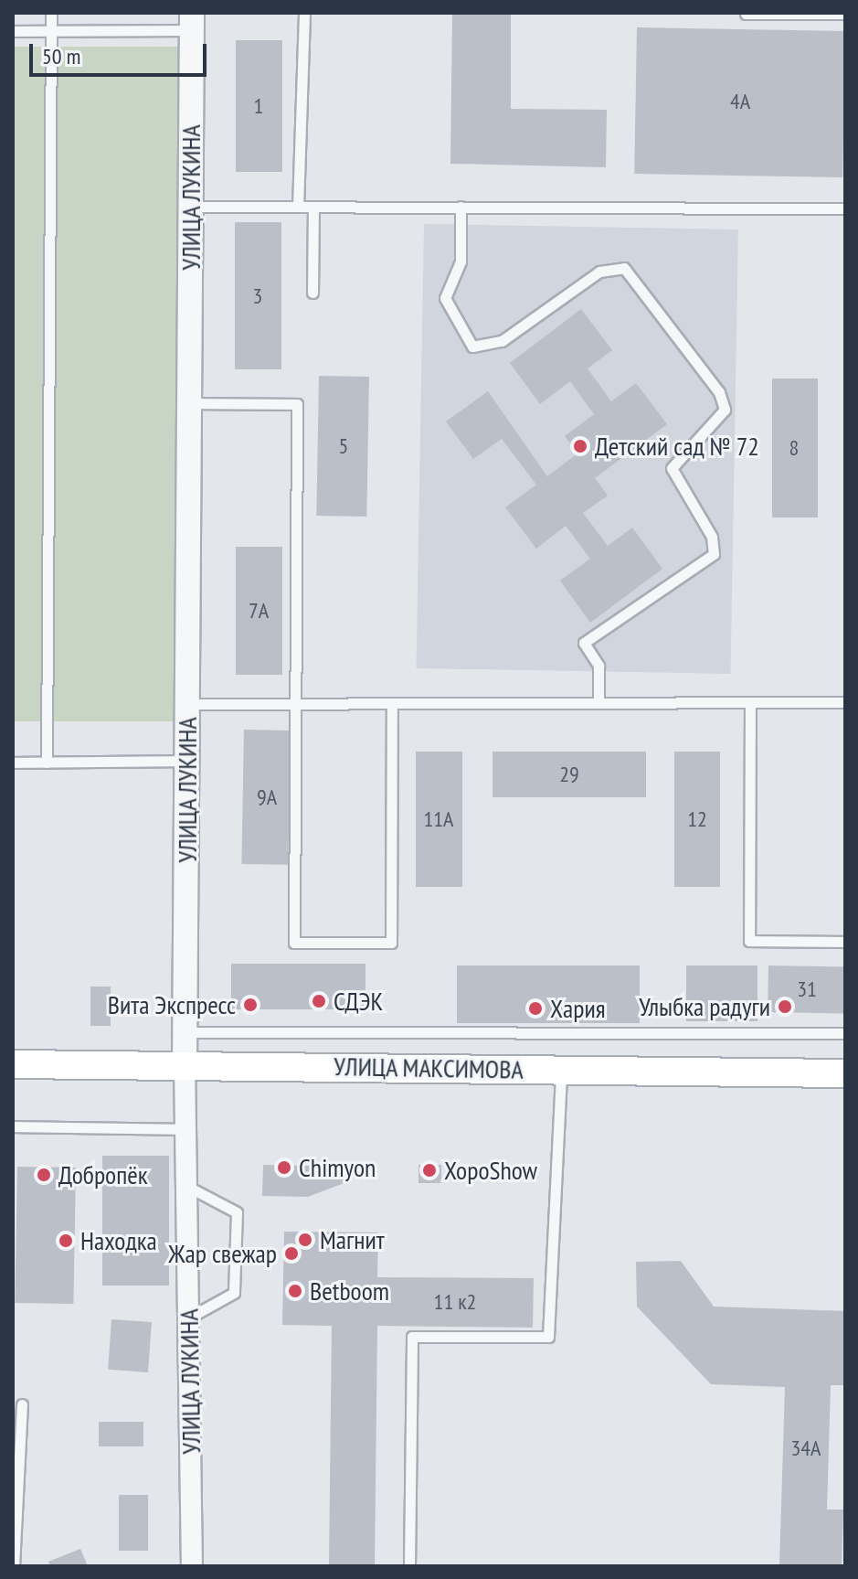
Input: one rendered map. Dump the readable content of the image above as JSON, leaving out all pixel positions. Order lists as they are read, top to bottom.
{
  "streets": {
    "main road": ["УЛИЦА МАКСИМОВА"],
    "street": ["УЛИЦА ЛУКИНА"]
  },
  "crossings": [
    ["УЛИЦА ЛУКИНА", "УЛИЦА МАКСИМОВА"]
  ],
  "places": [
    "Детский сад № 72",
    "СДЭК",
    "Вита Экспресс",
    "Улыбка радуги",
    "Хария",
    "Chimyon",
    "ХороShow",
    "Добропёк",
    "Магнит",
    "Находка",
    "Жар свежар",
    "Betboom"
  ],
  "house_numbers": [
    "4А",
    "1",
    "3",
    "5",
    "8",
    "7А",
    "29",
    "9А",
    "11А",
    "12",
    "31",
    "11 к2",
    "34А"
  ],
  "scale_bar": "50 m"
}
